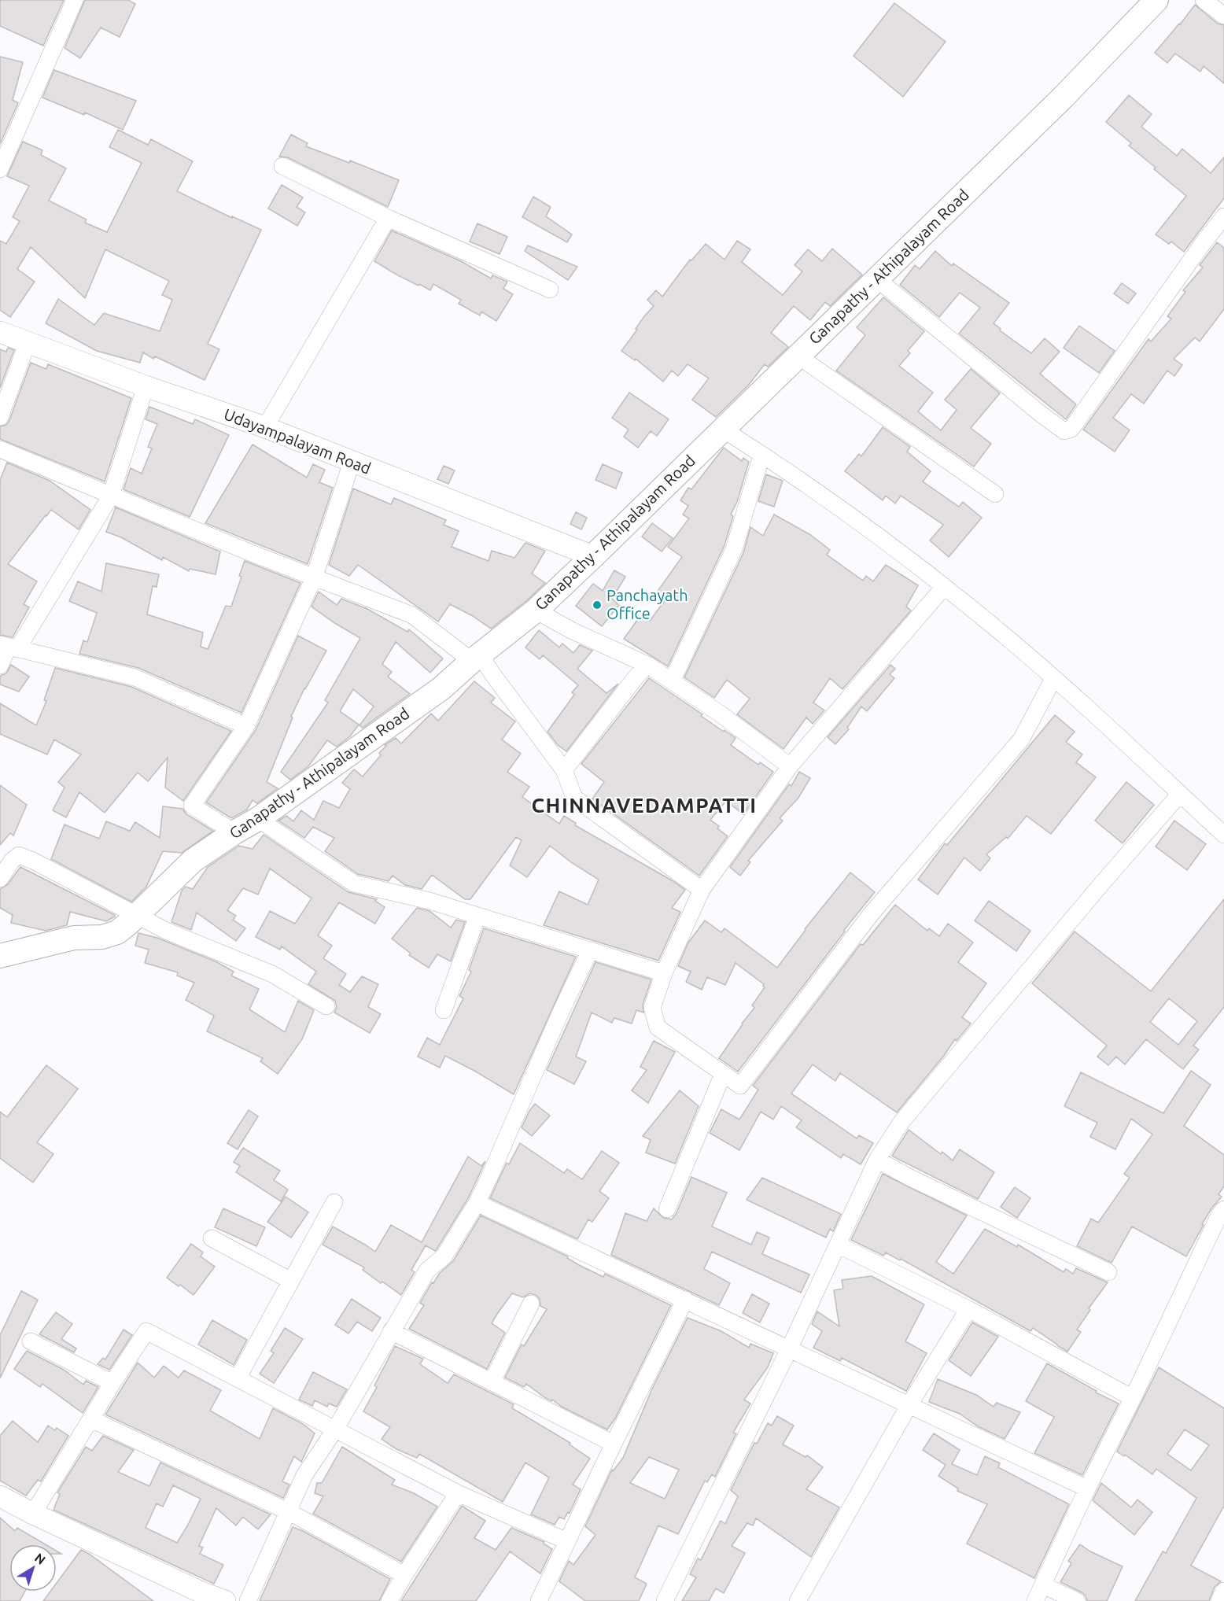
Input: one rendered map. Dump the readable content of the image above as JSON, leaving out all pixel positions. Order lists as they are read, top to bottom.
{
  "streets": {
    "main road": ["Ganapathy - Athipalayam Road"],
    "street": ["Udayampalayam Road"]
  },
  "crossings": [
    ["Ganapathy - Athipalayam Road", "Udayampalayam Road"]
  ],
  "districts": ["CHINNAVEDAMPATTI"],
  "places": ["Panchayath Office"],
  "north": "top right"
}
